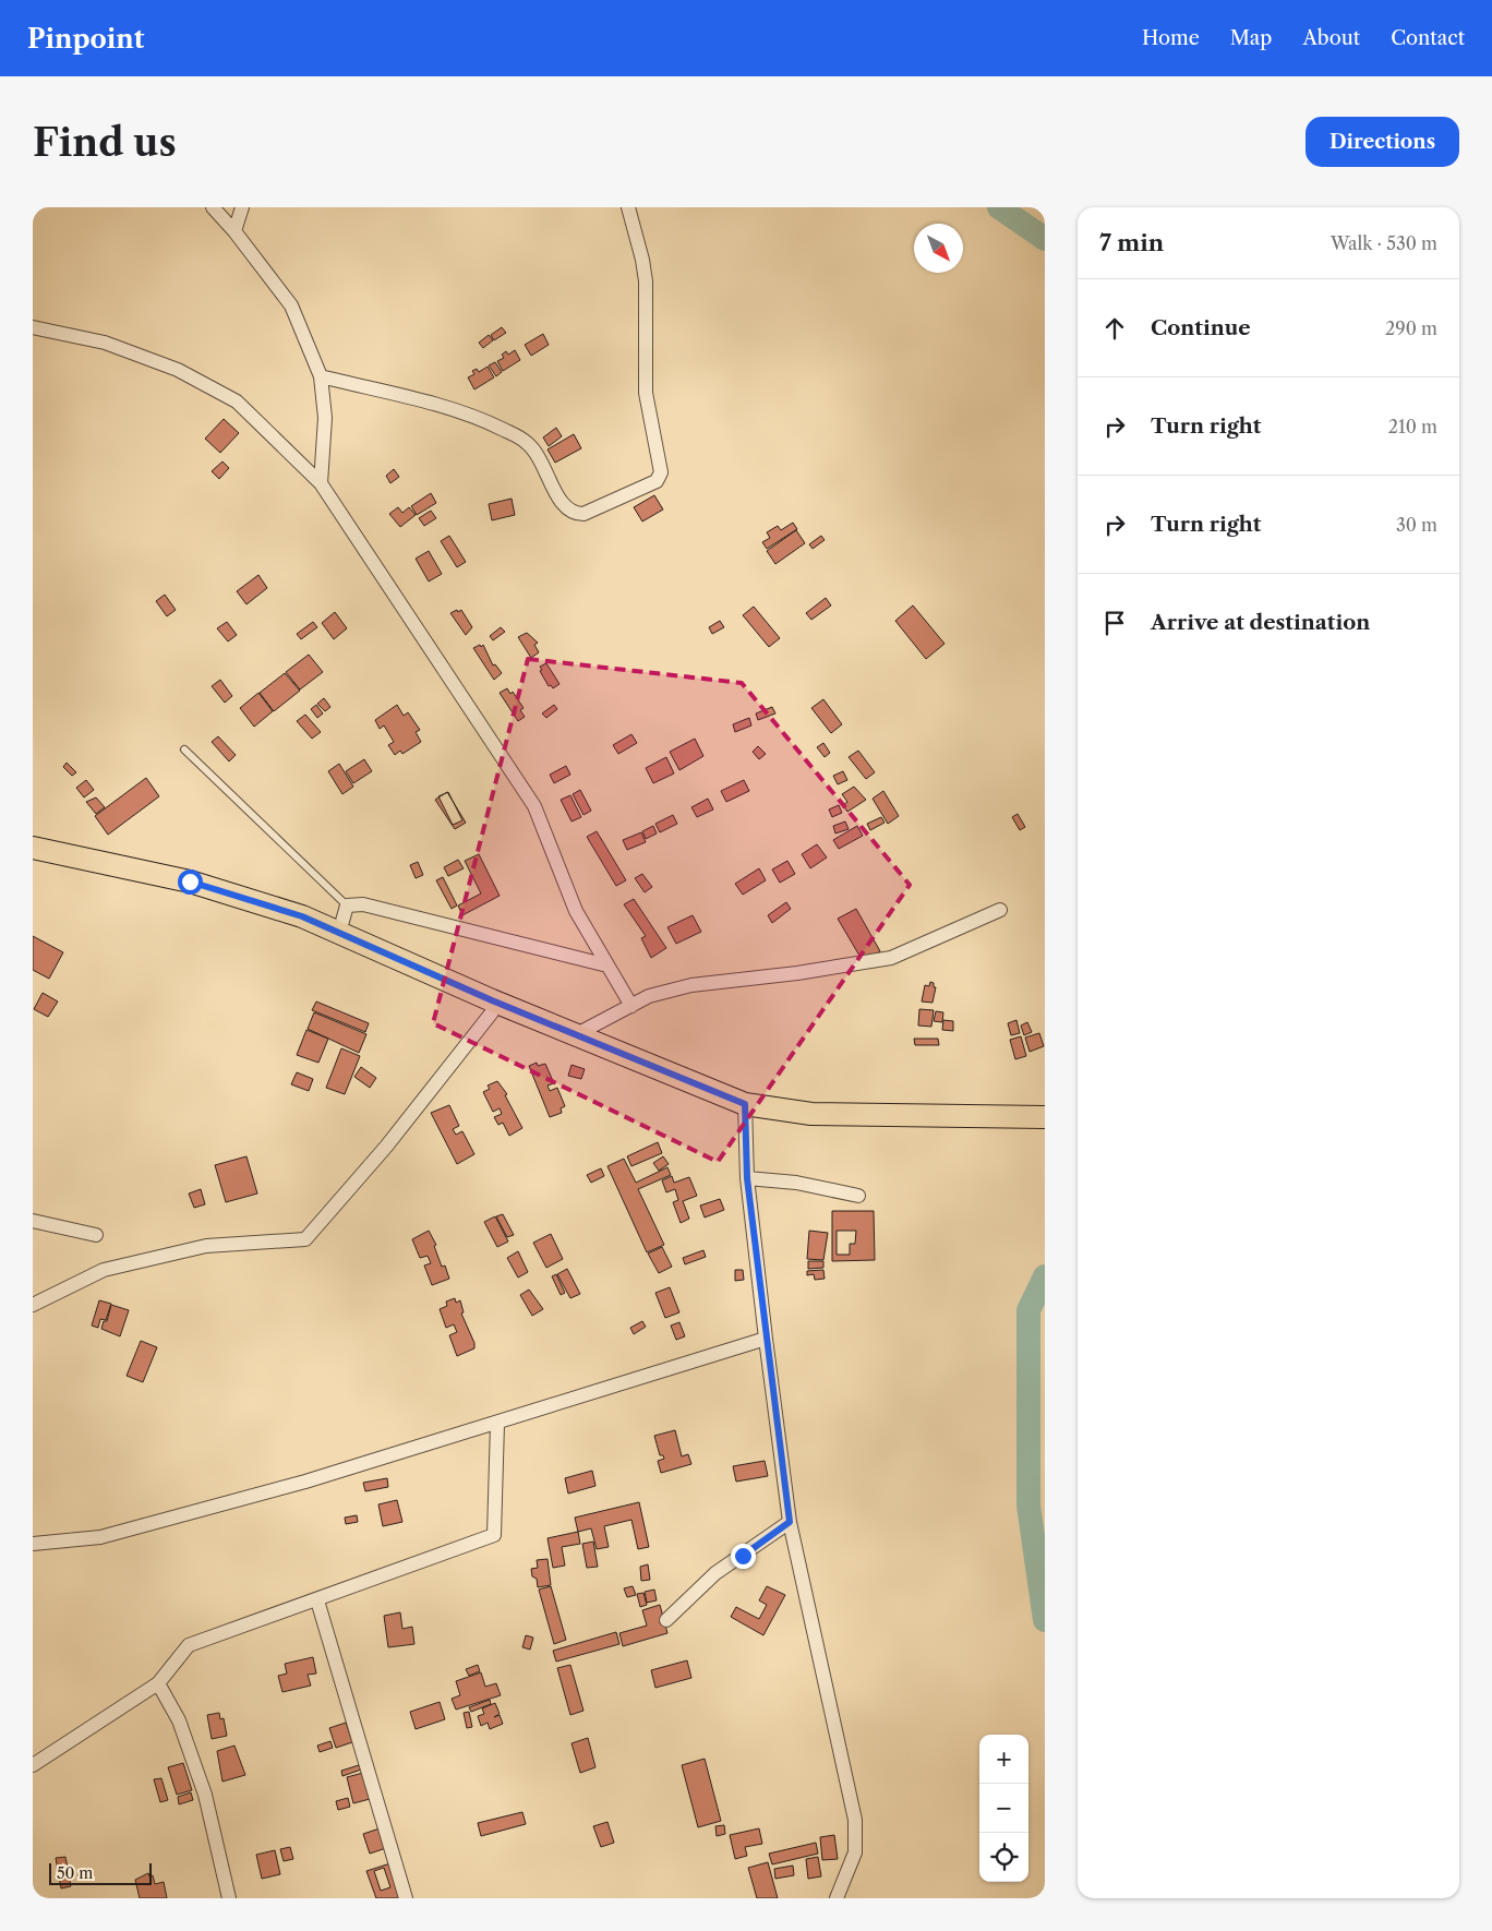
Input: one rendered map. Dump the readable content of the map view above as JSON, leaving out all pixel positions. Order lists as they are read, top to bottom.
{
  "scale_bar": "50 m",
  "north": "bottom right",
  "page": {
    "header": "Pinpoint",
    "nav": [
      "Home",
      "Map",
      "About",
      "Contact"
    ],
    "buttons": "Directions",
    "title": "Find us",
    "heading": ["7 min", "Walk · 530 m"],
    "list": [
      ["Continue", "290 m"],
      ["Turn right", "210 m"],
      ["Turn right", "30 m"],
      "Arrive at destination"
    ],
    "map_buttons": ["+", "−"],
    "scale": "50 m"
  }
}
